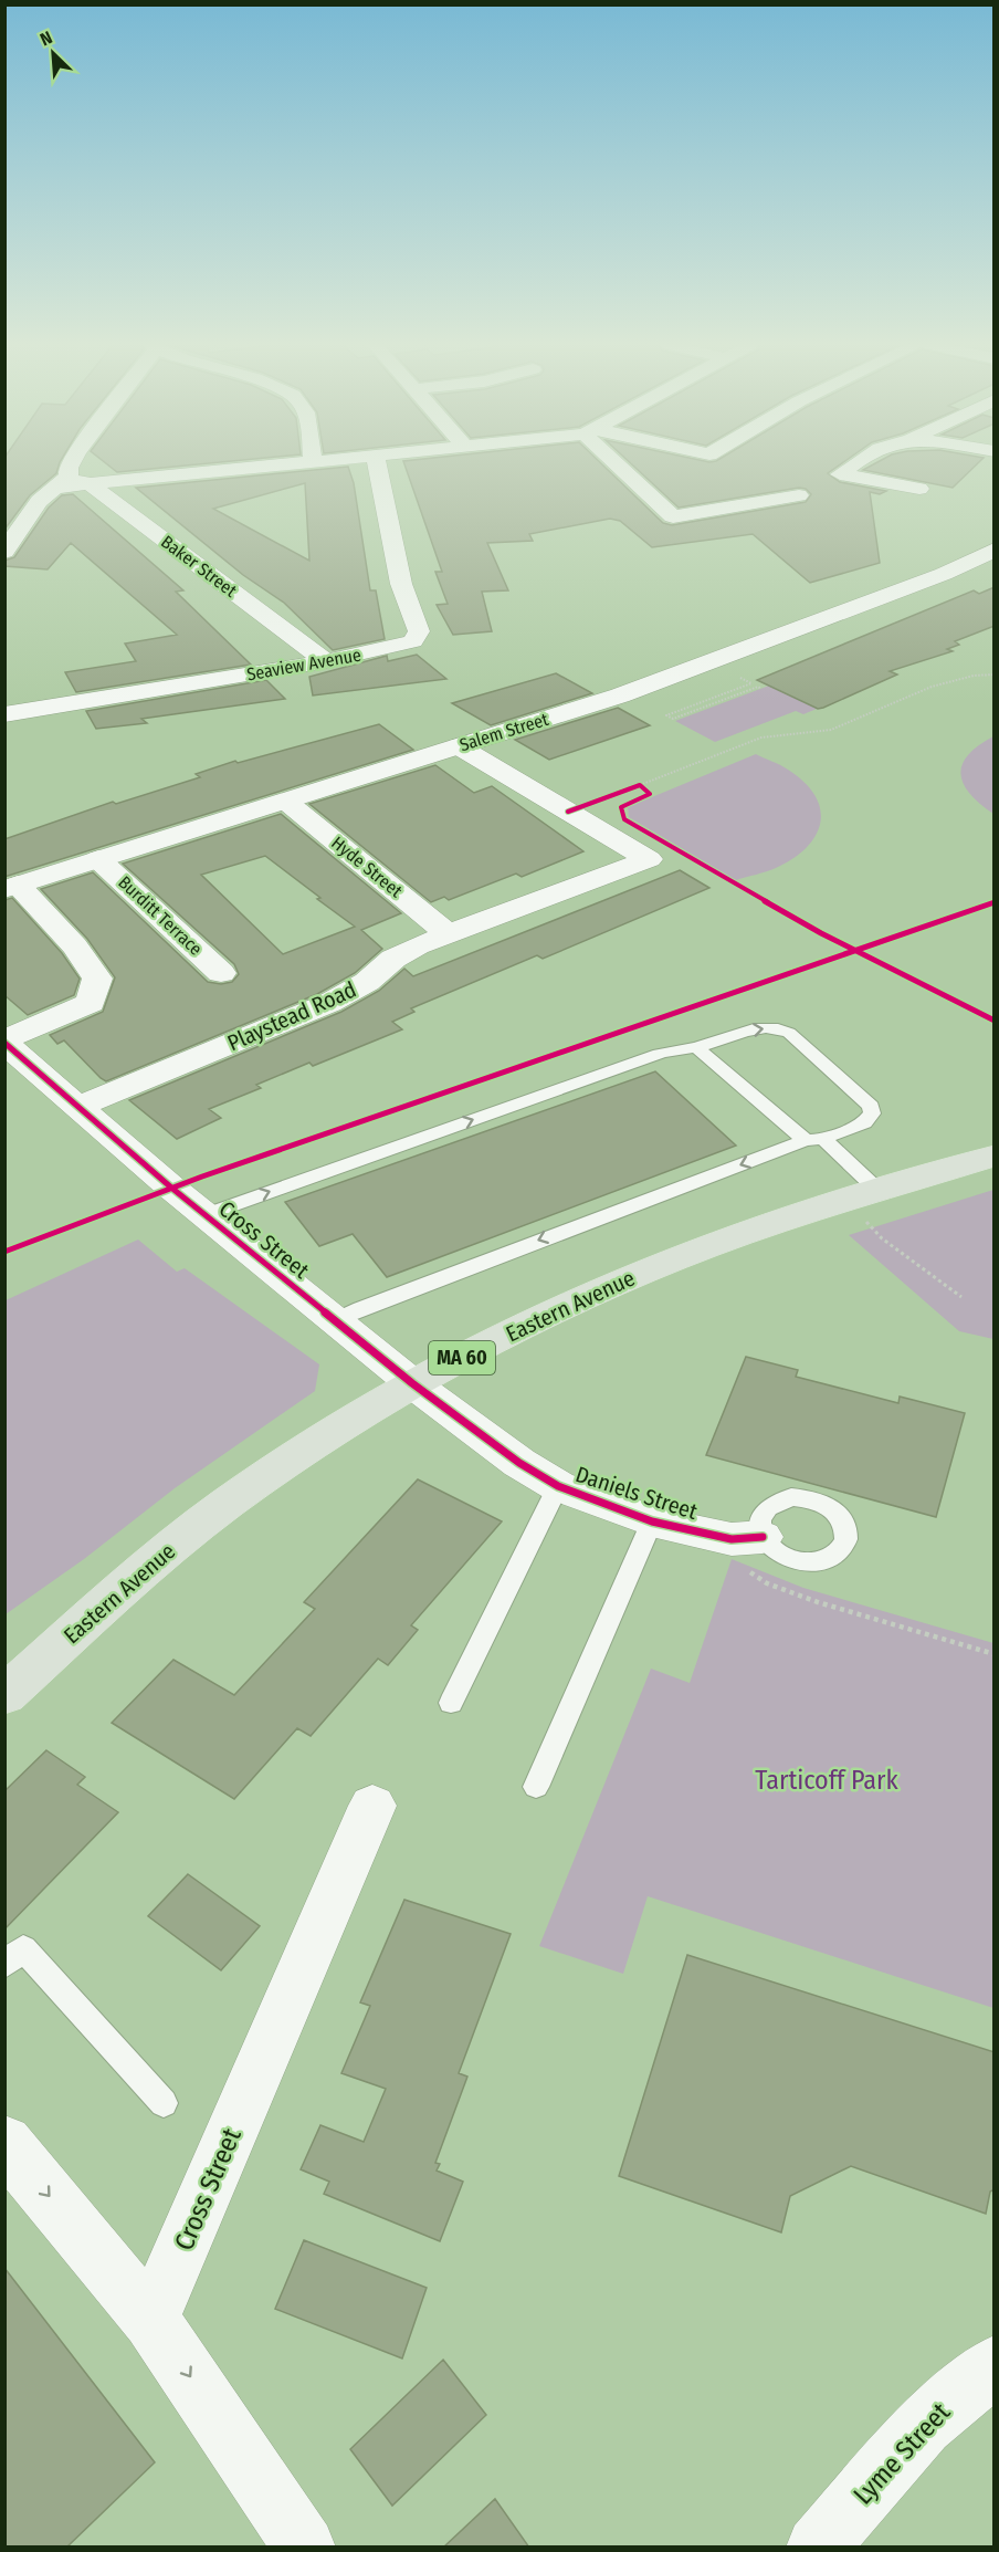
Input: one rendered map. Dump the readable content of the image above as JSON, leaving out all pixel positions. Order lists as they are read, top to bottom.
{
  "streets": {
    "main road": ["Eastern Avenue", "MA 60"],
    "street": [
      "Baker Street",
      "Seaview Avenue",
      "Salem Street",
      "Hyde Street",
      "Burditt Terrace",
      "Playstead Road",
      "Cross Street",
      "Daniels Street",
      "Lyme Street"
    ]
  },
  "crossings": [
    ["Baker Street", "Seaview Avenue"],
    ["Salem Street", "Hyde Street"],
    ["Salem Street", "Burditt Terrace"],
    ["Hyde Street", "Playstead Road"],
    ["Playstead Road", "Cross Street"],
    ["Cross Street", "Eastern Avenue"],
    ["Cross Street", "Daniels Street"],
    ["Eastern Avenue", "Daniels Street"]
  ],
  "parks": ["Tarticoff Park"],
  "north": "top left"
}
